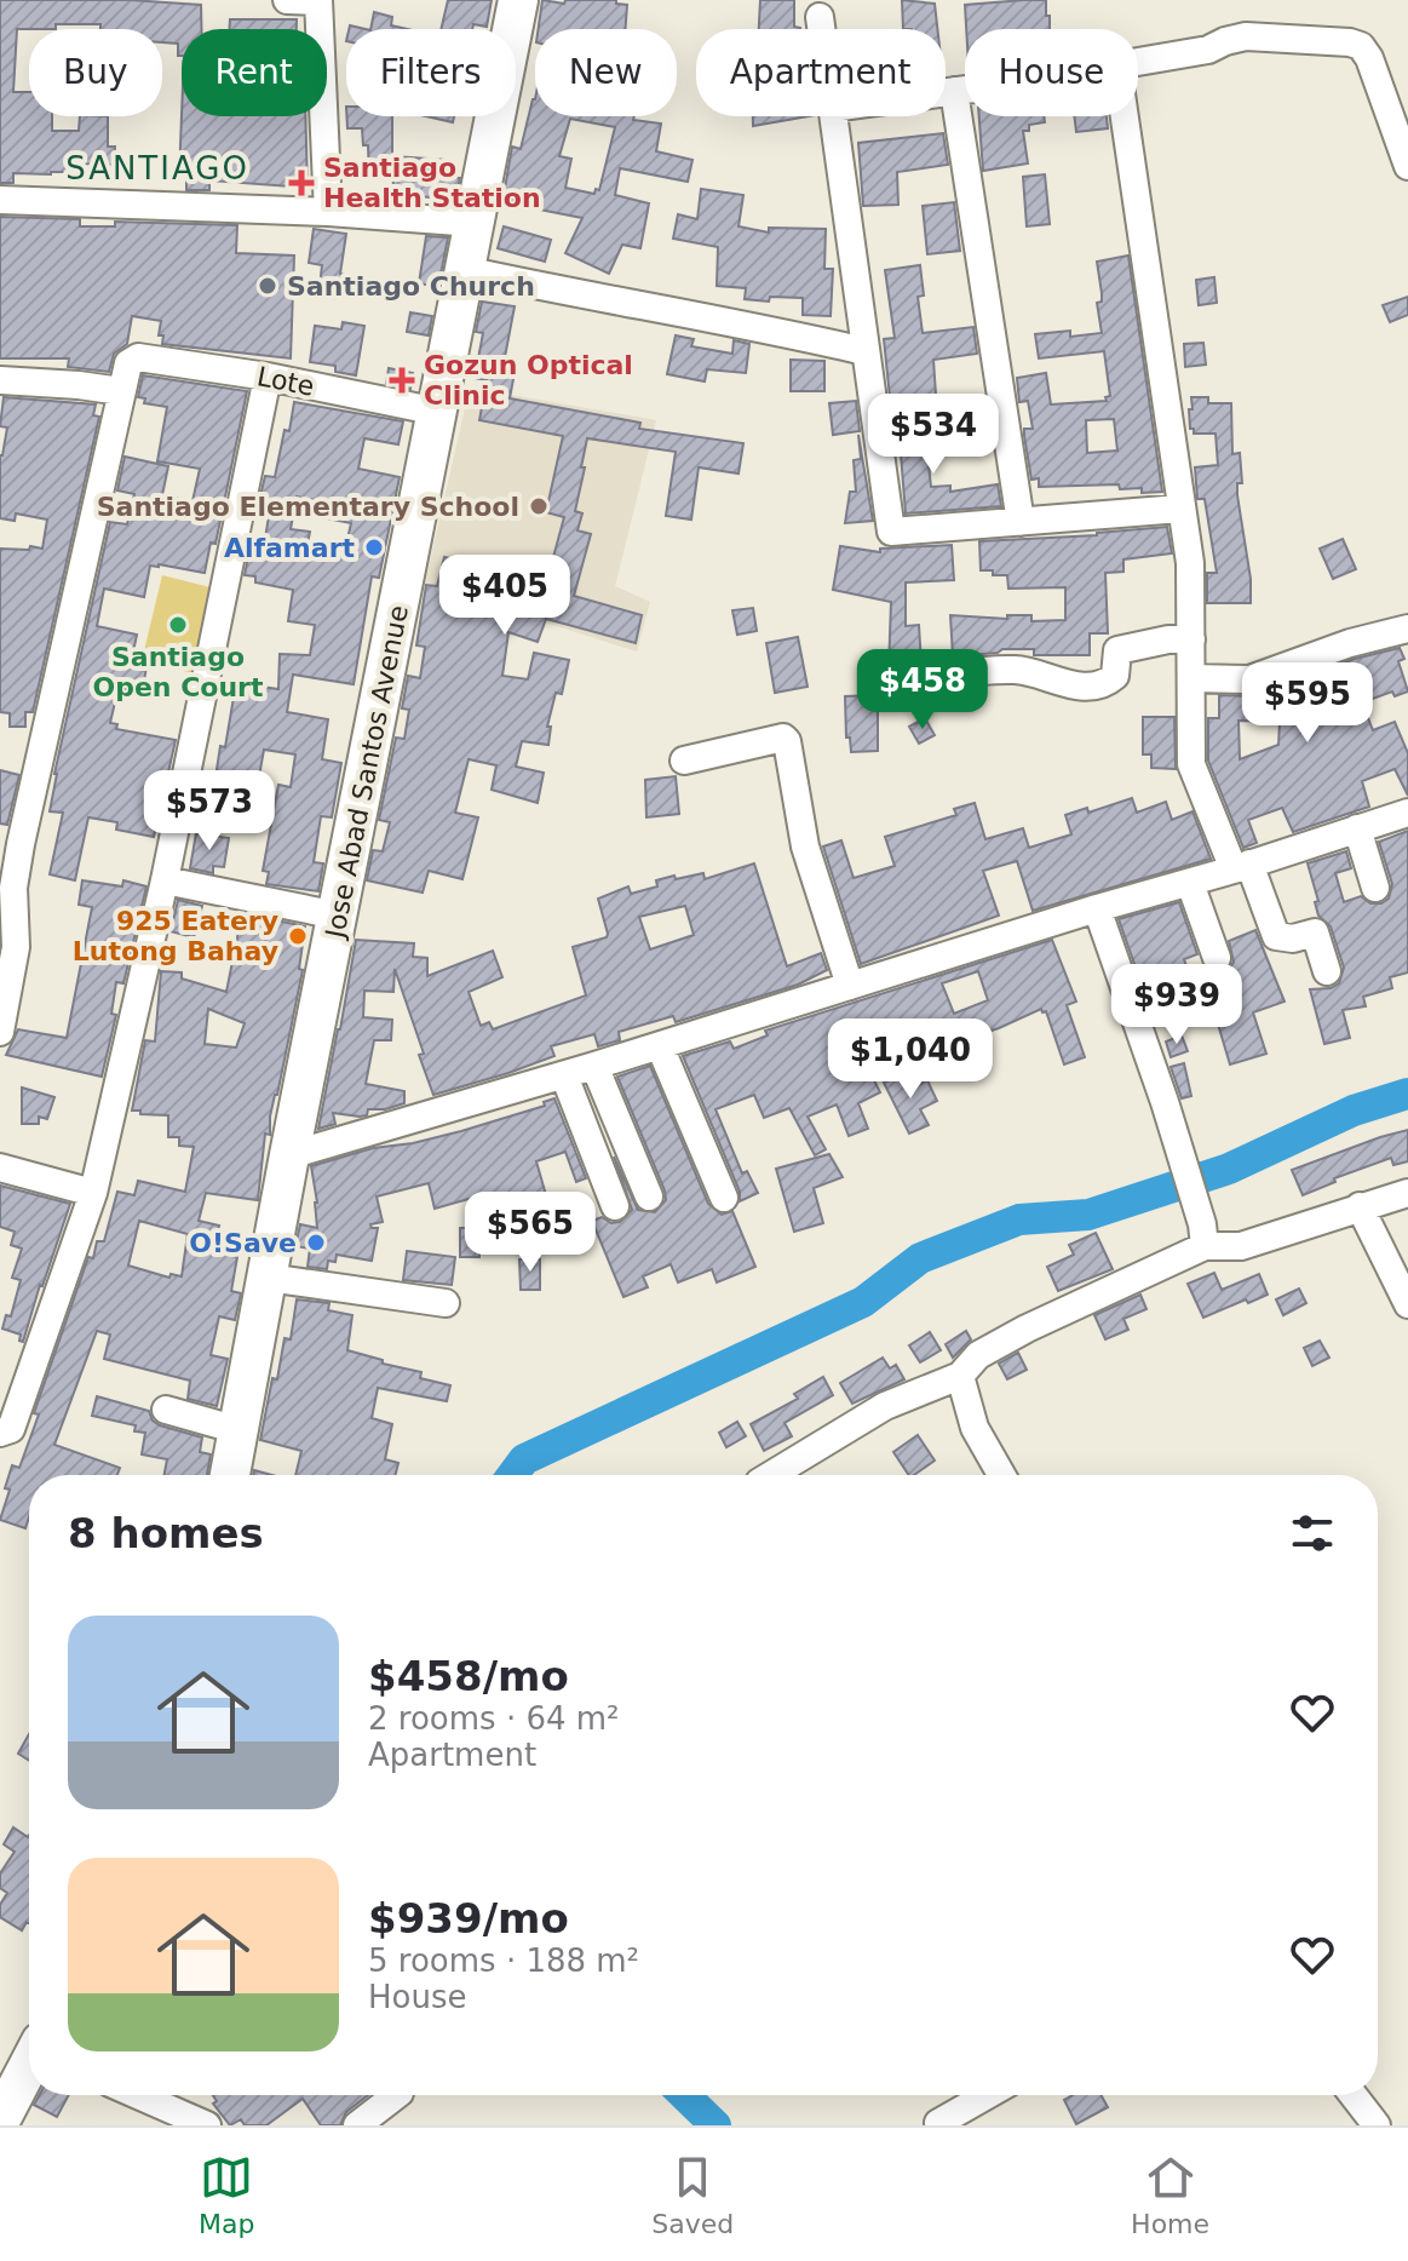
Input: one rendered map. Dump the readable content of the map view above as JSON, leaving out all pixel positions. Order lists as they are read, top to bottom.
{
  "streets": {
    "highway": ["Jose Abad Santos Avenue"],
    "street": ["Lote"]
  },
  "crossings": [
    ["Lote", "Jose Abad Santos Avenue"]
  ],
  "districts": ["SANTIAGO"],
  "places": {
    "health": ["Santiago Health Station", "Gozun Optical Clinic"],
    "other": [
      "Santiago Church",
      "Santiago Elementary School",
      "Alfamart",
      "Santiago Open Court",
      "925 Eatery Lutong Bahay",
      "O!Save"
    ]
  },
  "page": {
    "chip": [
      "Buy",
      "Rent",
      "Filters",
      "New",
      "Apartment",
      "House"
    ],
    "price": [
      "$534",
      "$405",
      "$458",
      "$595",
      "$573",
      "$939",
      "$1,040",
      "$565"
    ],
    "heading": "8 homes",
    "list": [
      {
        "name": "$458/mo",
        "note": "2 rooms · 64 m² · Apartment"
      },
      {
        "name": "$939/mo",
        "note": "5 rooms · 188 m² · House"
      }
    ],
    "tabs": ["Map", "Saved", "Home"]
  }
}
